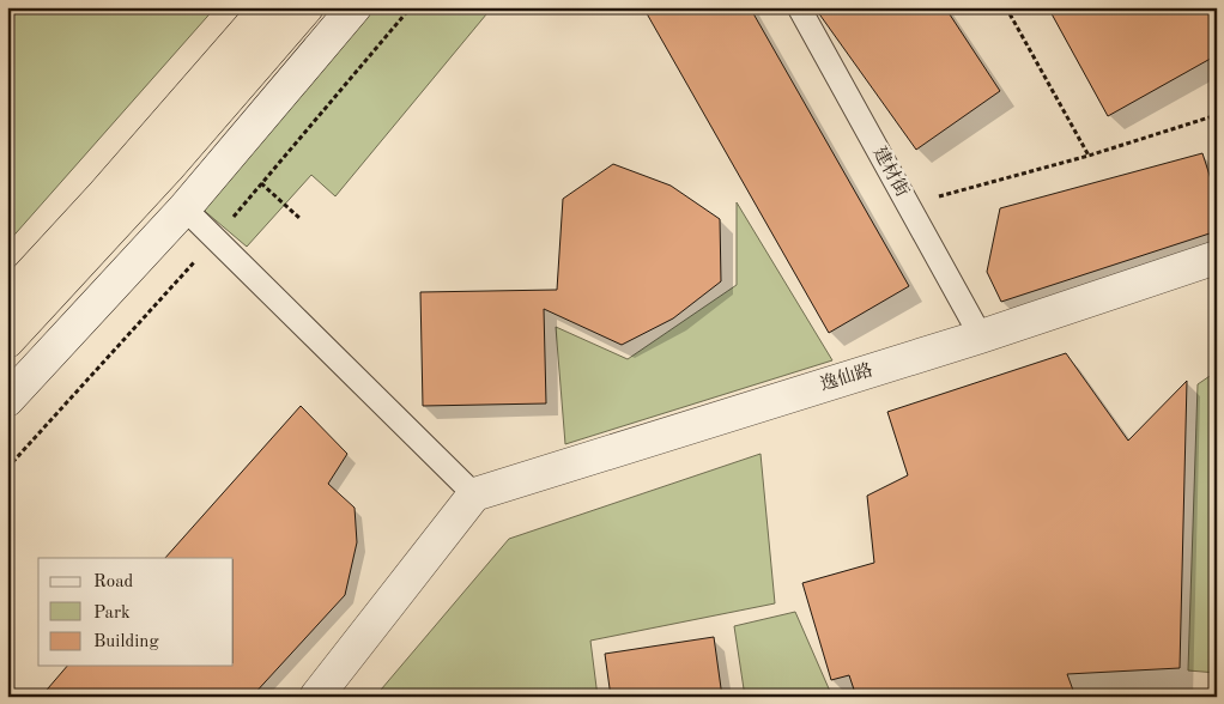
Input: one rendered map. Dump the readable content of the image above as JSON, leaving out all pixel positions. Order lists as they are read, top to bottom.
{
  "streets": {
    "street": ["逸仙路"],
    "lane": ["建材街"]
  },
  "crossings": [
    ["建材街", "逸仙路"]
  ],
  "legend": ["Road", "Park", "Building"]
}
